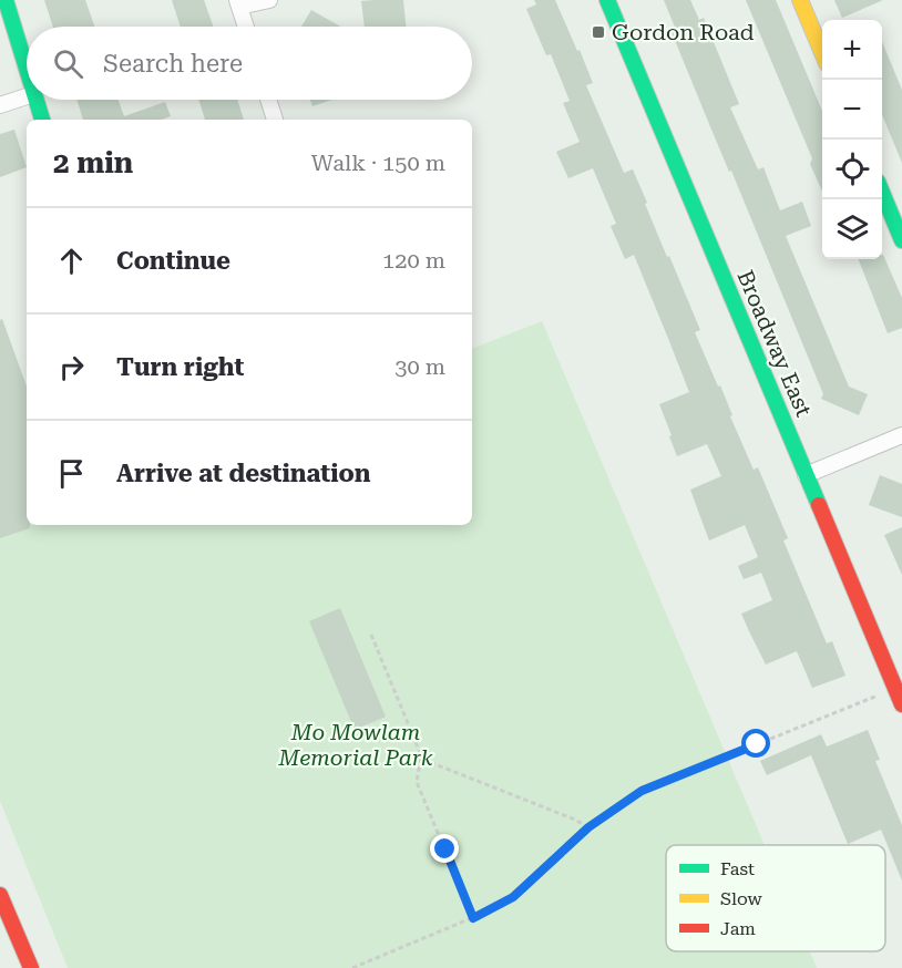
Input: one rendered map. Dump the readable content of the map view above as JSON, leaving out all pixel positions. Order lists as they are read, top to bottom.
{
  "streets": {
    "street": ["Broadway East"]
  },
  "parks": ["Mo Mowlam Memorial Park"],
  "places": {
    "transit": ["Gordon Road"]
  },
  "legend": ["Fast", "Slow", "Jam"],
  "page": {
    "map_buttons": ["+", "−"],
    "search": "Search here",
    "heading": ["2 min", "Walk · 150 m"],
    "list": [
      ["Continue", "120 m"],
      ["Turn right", "30 m"],
      "Arrive at destination"
    ]
  }
}
